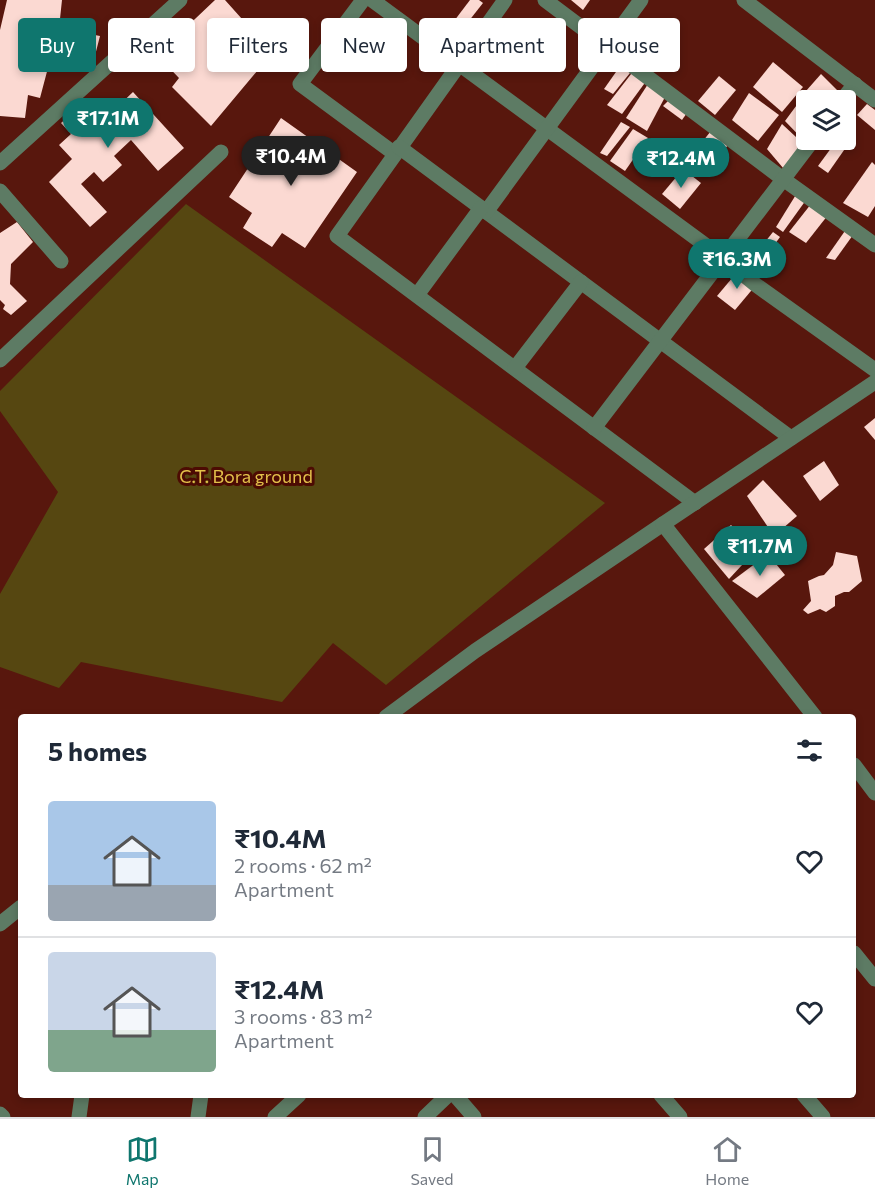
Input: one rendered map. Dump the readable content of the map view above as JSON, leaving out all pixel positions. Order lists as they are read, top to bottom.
{
  "parks": ["C.T. Bora ground"],
  "page": {
    "chip": [
      "Buy",
      "Rent",
      "Filters",
      "New",
      "Apartment",
      "House"
    ],
    "price": [
      "₹17.1M",
      "₹10.4M",
      "₹12.4M",
      "₹16.3M",
      "₹11.7M"
    ],
    "heading": "5 homes",
    "list": [
      {
        "name": "₹10.4M",
        "note": "2 rooms · 62 m² · Apartment"
      },
      {
        "name": "₹12.4M",
        "note": "3 rooms · 83 m² · Apartment"
      }
    ],
    "tabs": ["Map", "Saved", "Home"]
  }
}
